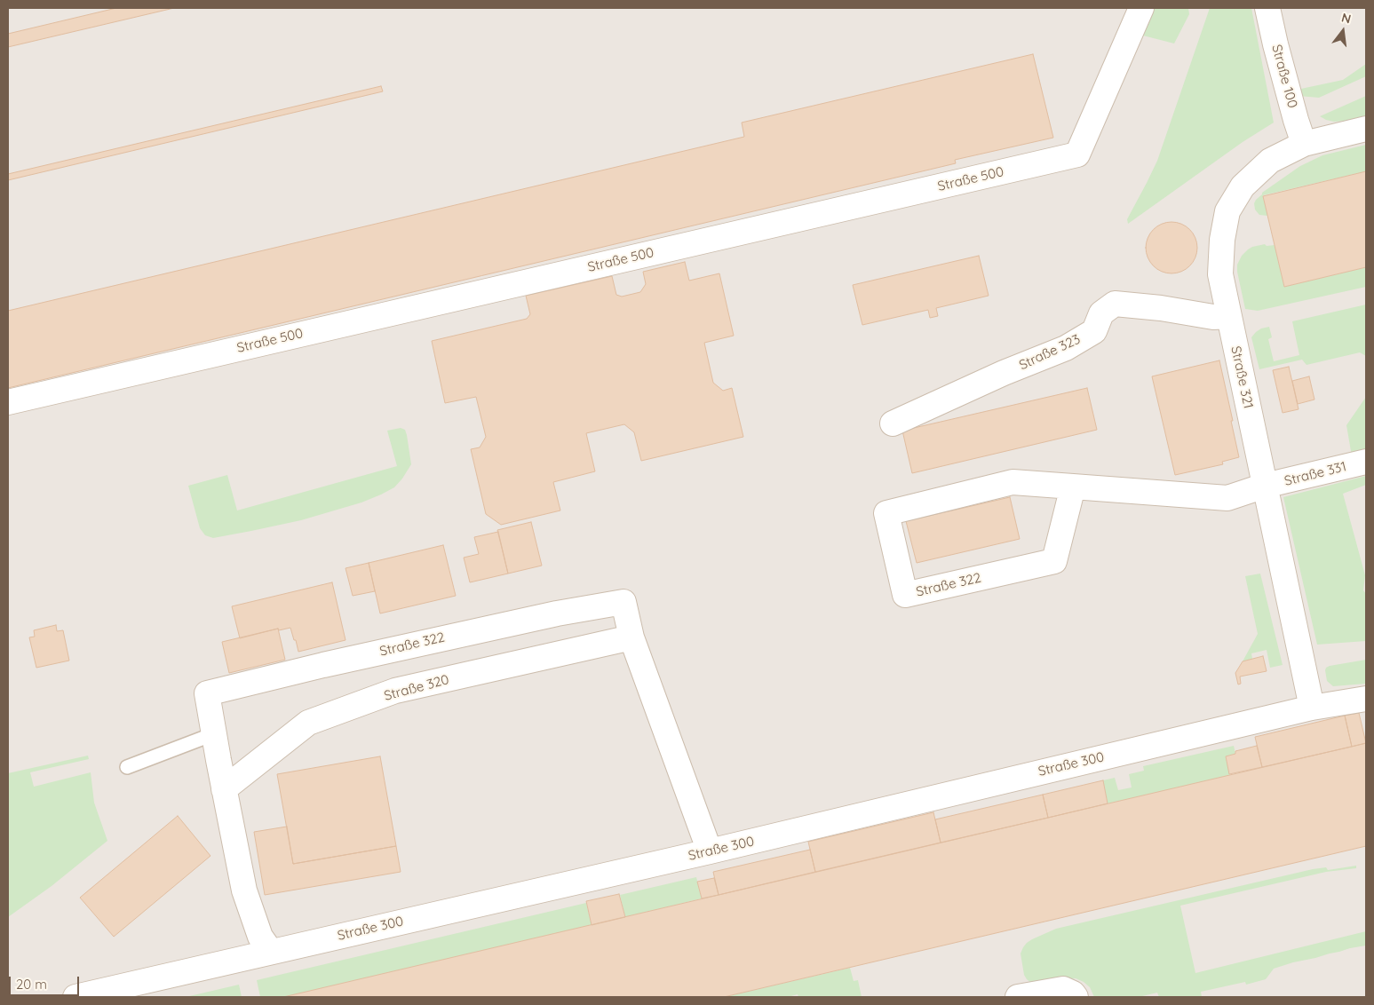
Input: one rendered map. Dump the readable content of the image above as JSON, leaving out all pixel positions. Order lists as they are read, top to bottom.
{
  "streets": {
    "street": [
      "Straße 100",
      "Straße 500",
      "Straße 323",
      "Straße 321",
      "Straße 331",
      "Straße 322",
      "Straße 320",
      "Straße 300"
    ]
  },
  "crossings": [
    ["Straße 100", "Straße 321"],
    ["Straße 323", "Straße 321"],
    ["Straße 321", "Straße 331"],
    ["Straße 321", "Straße 322"],
    ["Straße 321", "Straße 300"],
    ["Straße 331", "Straße 322"],
    ["Straße 322", "Straße 320"],
    ["Straße 322", "Straße 300"]
  ],
  "scale_bar": "20 m",
  "north": "top"
}
